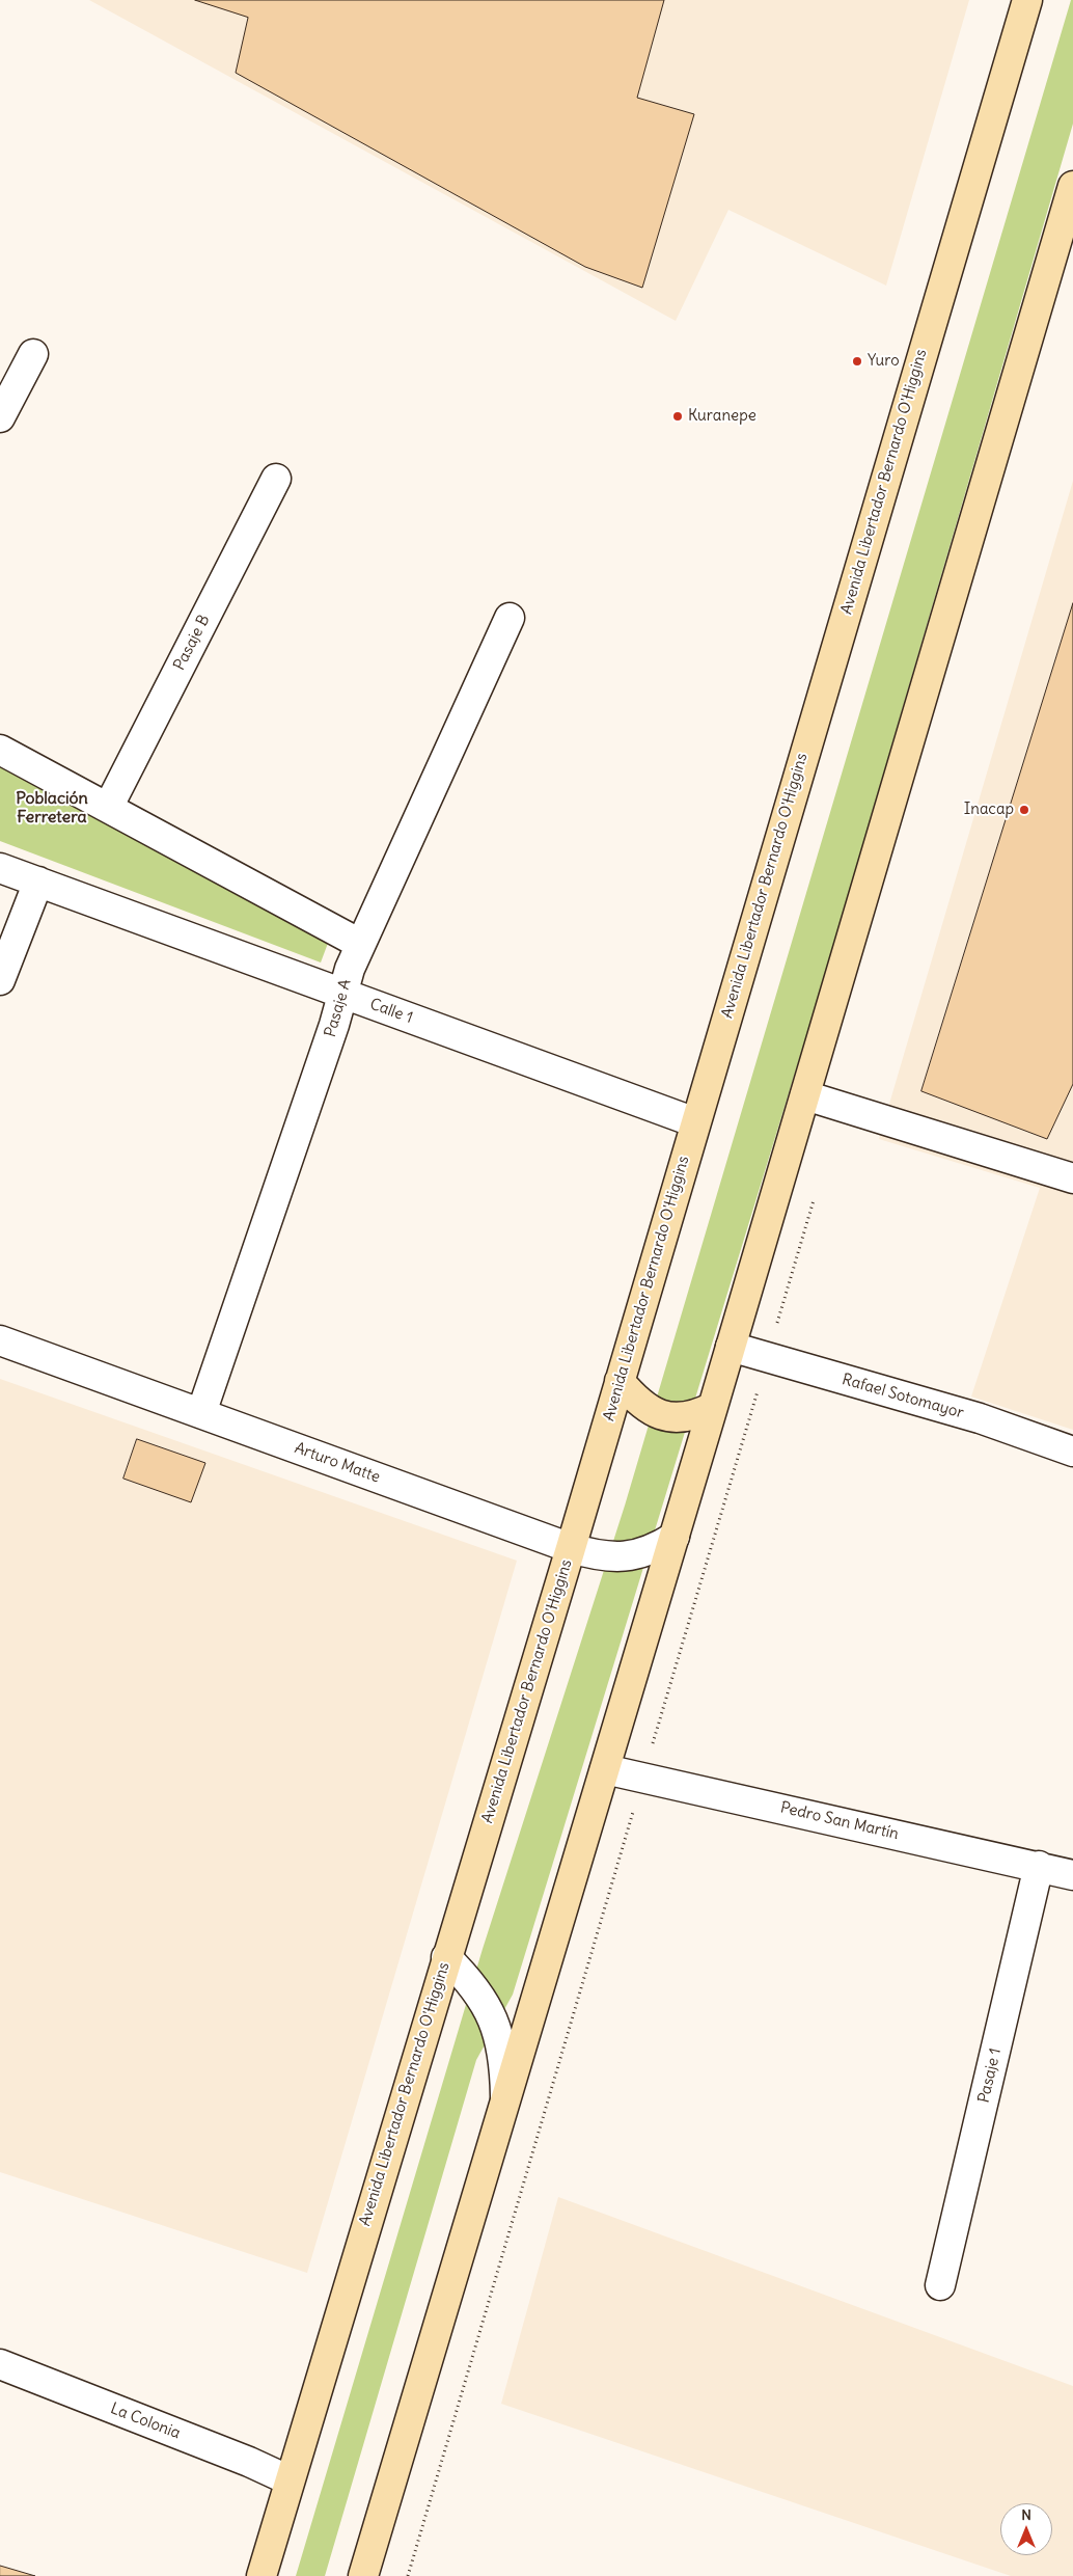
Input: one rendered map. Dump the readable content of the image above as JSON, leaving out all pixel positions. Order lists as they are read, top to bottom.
{
  "streets": {
    "main road": ["Avenida Libertador Bernardo O'Higgins"],
    "street": [
      "Pasaje B",
      "Pasaje A",
      "Calle 1",
      "Rafael Sotomayor",
      "Arturo Matte",
      "Pedro San Martín",
      "Pasaje 1",
      "La Colonia"
    ]
  },
  "crossings": [
    ["Avenida Libertador Bernardo O'Higgins", "Calle 1"],
    ["Avenida Libertador Bernardo O'Higgins", "Arturo Matte"],
    ["Avenida Libertador Bernardo O'Higgins", "La Colonia"],
    ["Pasaje A", "Calle 1"],
    ["Pasaje A", "Arturo Matte"],
    ["Pedro San Martín", "Pasaje 1"]
  ],
  "districts": ["Población Ferretera"],
  "places": ["Yuro", "Kuranepe", "Inacap"],
  "north": "top"
}
